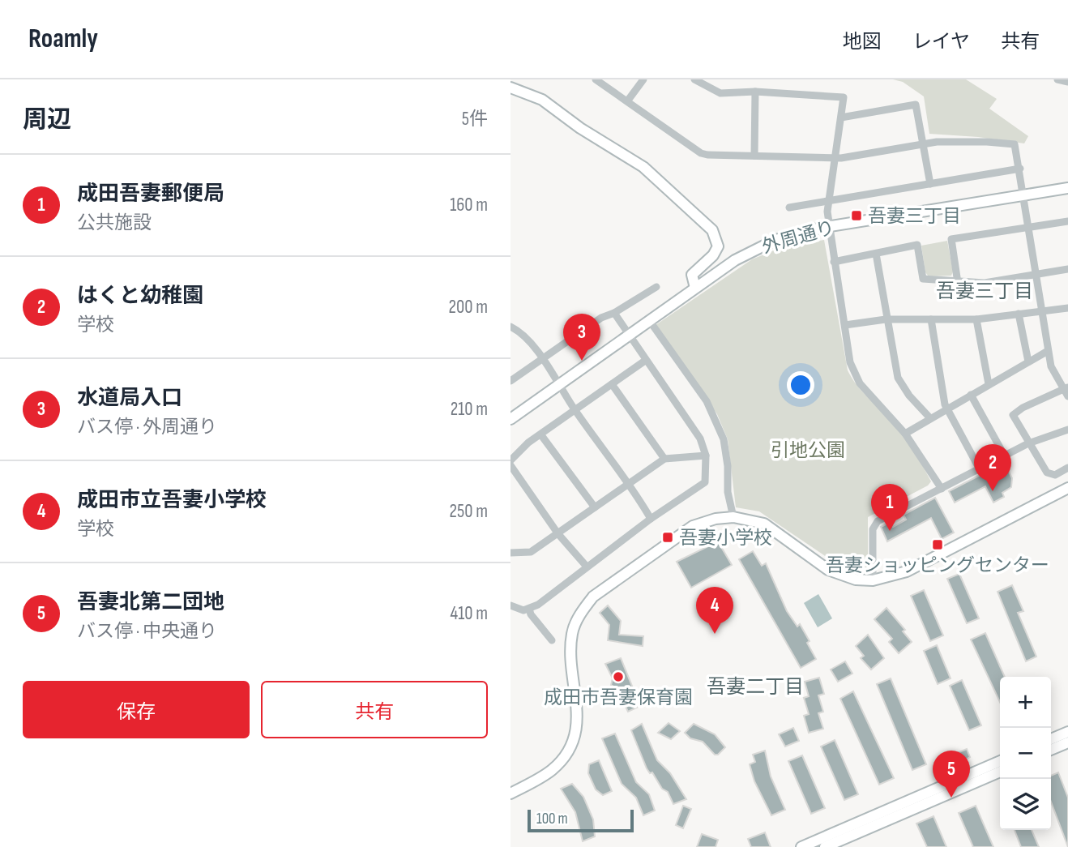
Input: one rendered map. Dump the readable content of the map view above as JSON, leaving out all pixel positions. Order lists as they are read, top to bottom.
{
  "streets": {
    "street": ["外周通り"]
  },
  "districts": ["吾妻三丁目", "吾妻二丁目"],
  "parks": ["引地公園"],
  "places": {
    "transit": ["吾妻三丁目", "吾妻小学校", "吾妻ショッピングセンター"],
    "other": ["成田市吾妻保育園"]
  },
  "scale_bar": "100 m",
  "page": {
    "header": "Roamly",
    "nav": ["地図", "レイヤ", "共有"],
    "heading": ["周辺", "5件"],
    "list": [
      {
        "mark": "1",
        "name": "成田吾妻郵便局",
        "note": "公共施設",
        "value": "160 m"
      },
      {
        "mark": "2",
        "name": "はくと幼稚園",
        "note": "学校",
        "value": "200 m"
      },
      {
        "mark": "3",
        "name": "水道局入口",
        "note": "バス停 · 外周通り",
        "value": "210 m"
      },
      {
        "mark": "4",
        "name": "成田市立吾妻小学校",
        "note": "学校",
        "value": "250 m"
      },
      {
        "mark": "5",
        "name": "吾妻北第二団地",
        "note": "バス停 · 中央通り",
        "value": "410 m"
      }
    ],
    "pins": [
      "3",
      "2",
      "1",
      "4",
      "5"
    ],
    "buttons": ["保存", "共有"],
    "map_buttons": ["+", "−"],
    "scale": "100 m"
  }
}
